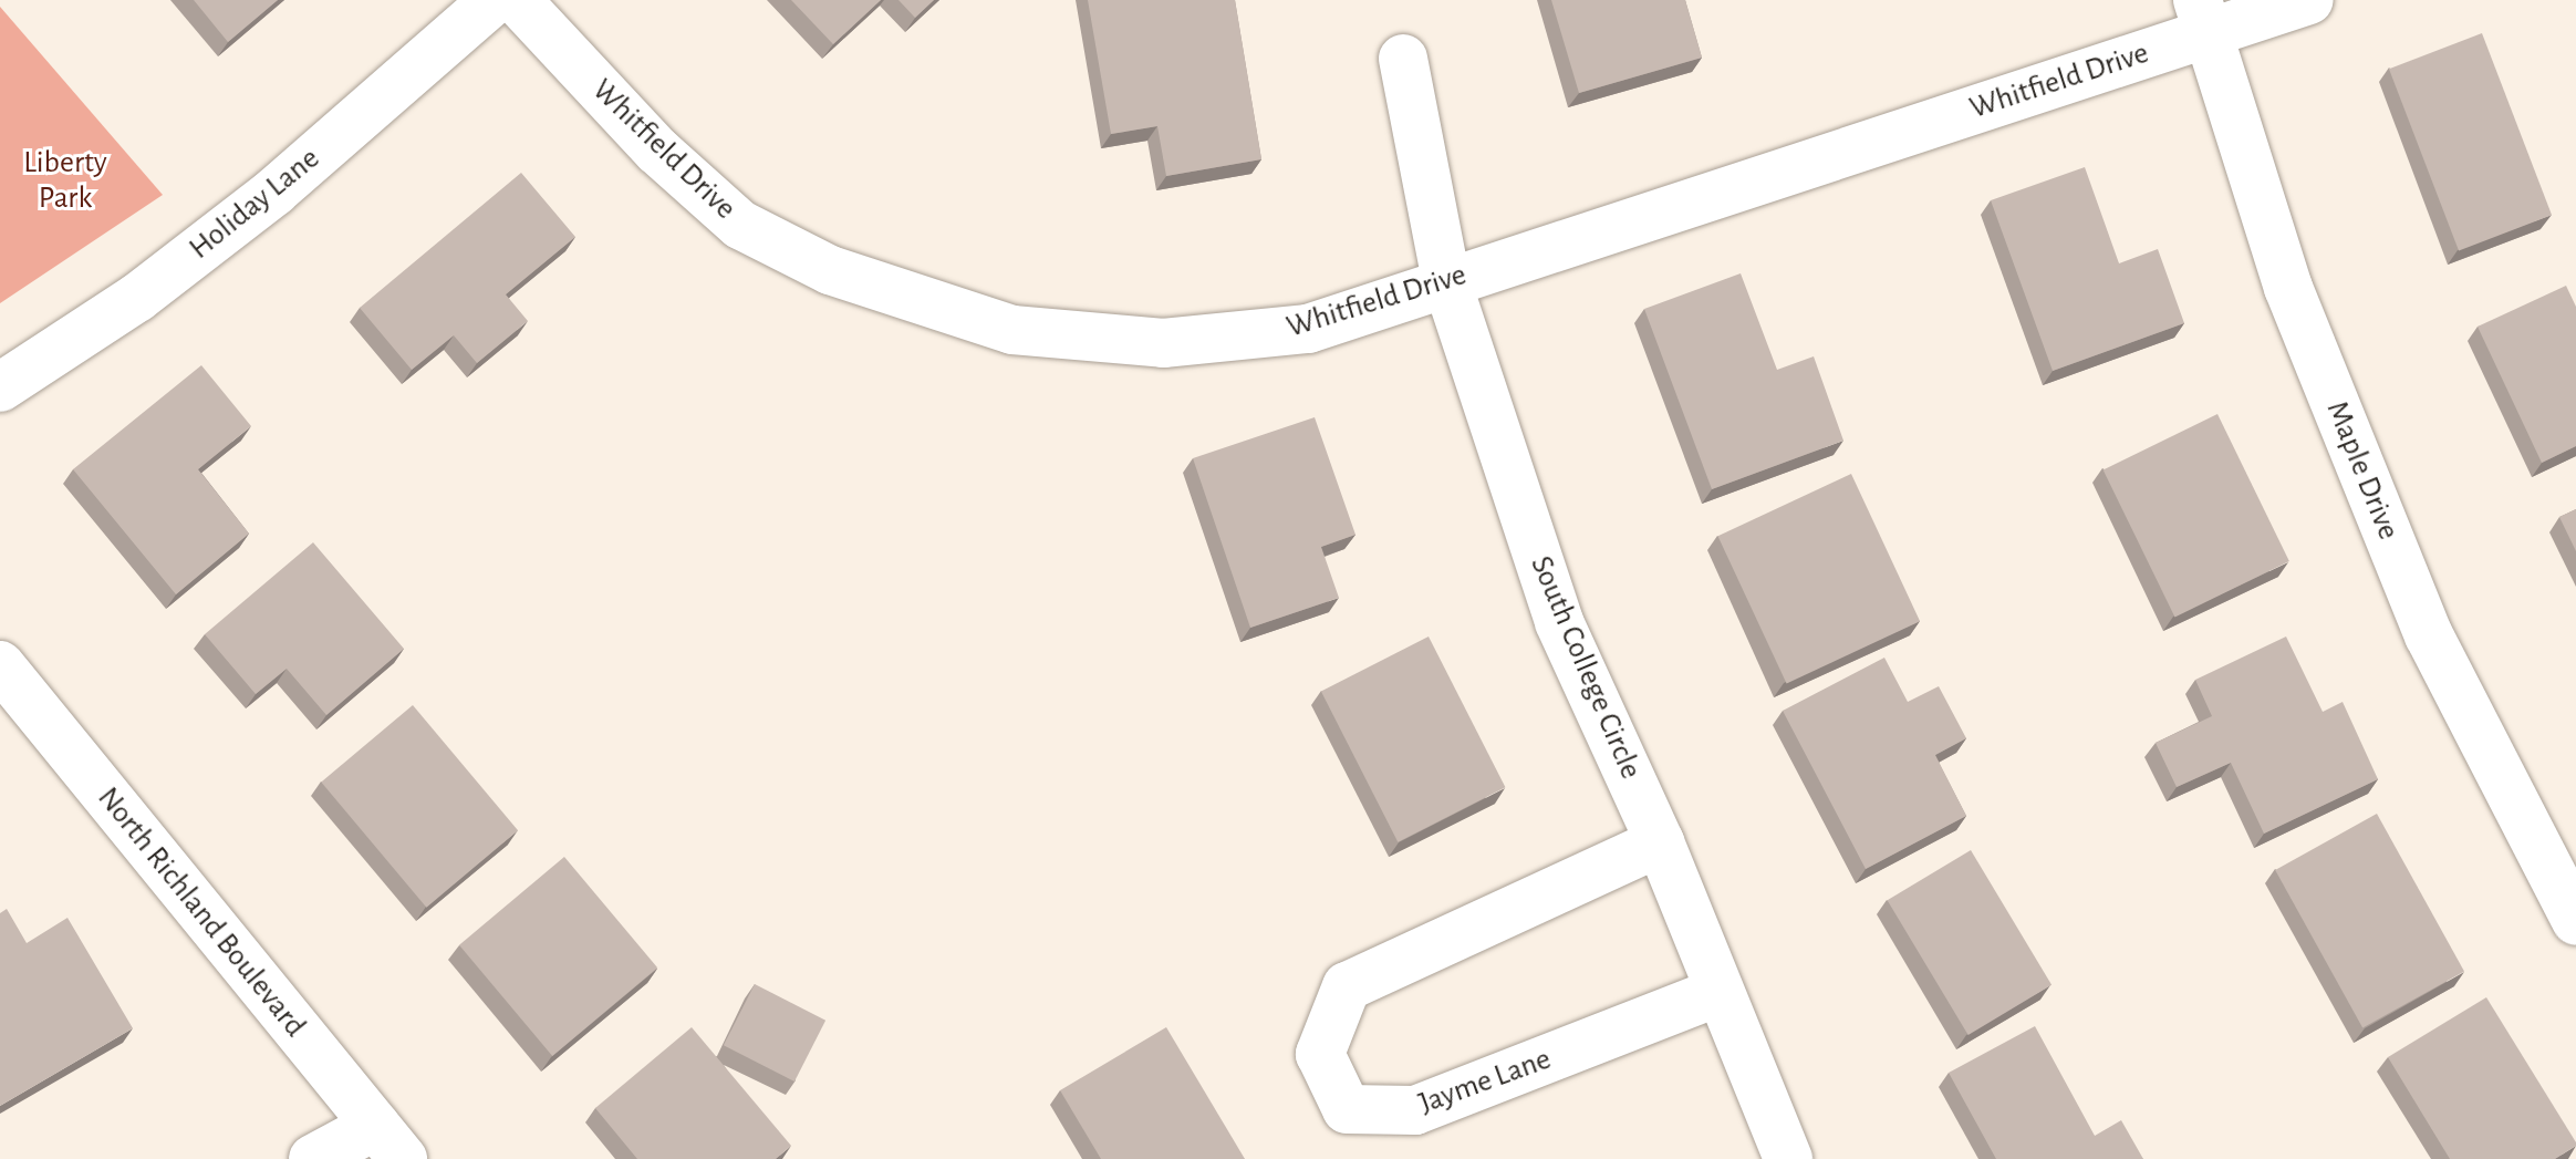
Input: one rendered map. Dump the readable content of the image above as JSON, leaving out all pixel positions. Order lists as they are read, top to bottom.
{
  "streets": {
    "street": [
      "Whitfield Drive",
      "Holiday Lane",
      "Maple Drive",
      "South College Circle",
      "North Richland Boulevard",
      "Jayme Lane"
    ]
  },
  "crossings": [
    ["Whitfield Drive", "Maple Drive"],
    ["Whitfield Drive", "South College Circle"],
    ["South College Circle", "Jayme Lane"]
  ],
  "parks": ["Liberty Park"]
}
